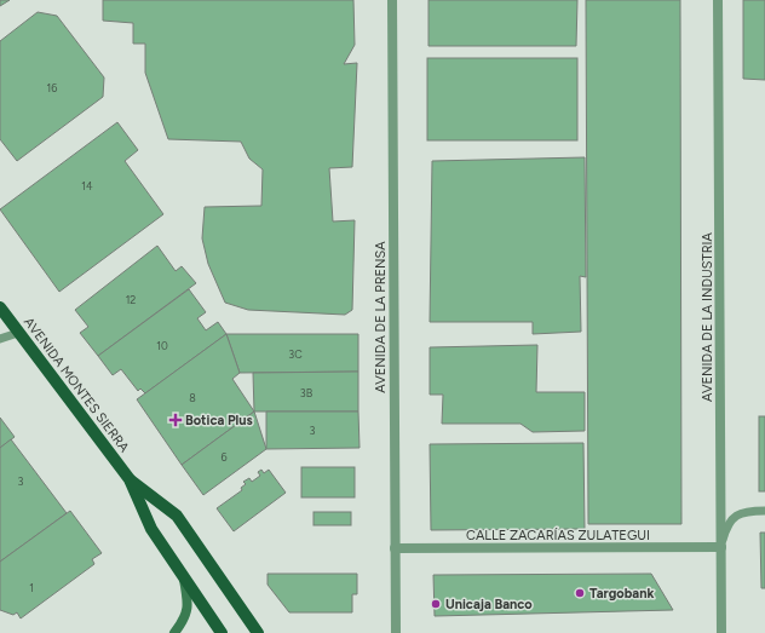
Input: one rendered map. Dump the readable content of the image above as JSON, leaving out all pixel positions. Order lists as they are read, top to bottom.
{
  "streets": {
    "main road": ["AVENIDA MONTES SIERRA"],
    "street": ["AVENIDA DE LA PRENSA", "AVENIDA DE LA INDUSTRIA", "CALLE ZACARÍAS ZULATEGUI"]
  },
  "crossings": [
    ["AVENIDA DE LA PRENSA", "CALLE ZACARÍAS ZULATEGUI"],
    ["AVENIDA DE LA INDUSTRIA", "CALLE ZACARÍAS ZULATEGUI"]
  ],
  "places": {
    "health": ["Botica Plus"],
    "other": ["Targobank", "Unicaja Banco"]
  },
  "house_numbers": [
    "16",
    "14",
    "12",
    "10",
    "3C",
    "3B",
    "8",
    "3",
    "6",
    "3",
    "1"
  ]
}
